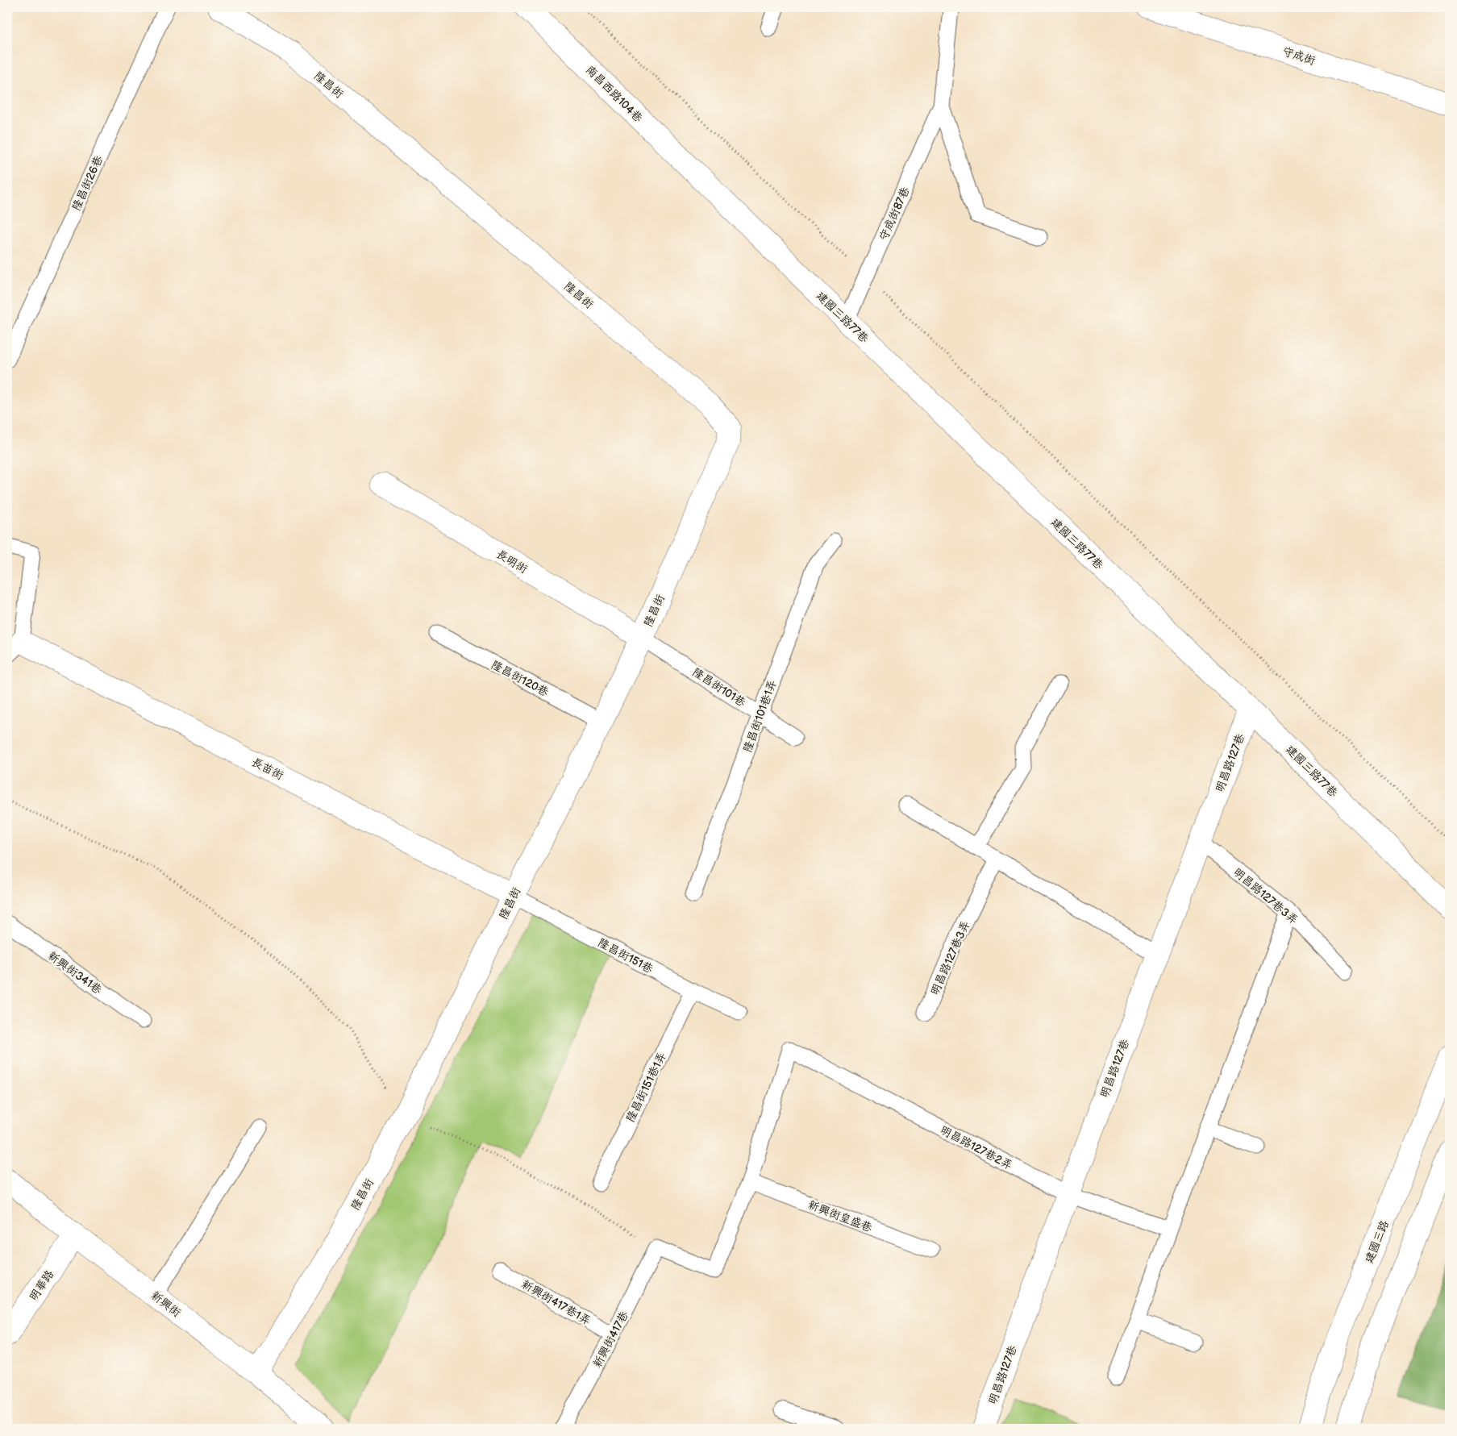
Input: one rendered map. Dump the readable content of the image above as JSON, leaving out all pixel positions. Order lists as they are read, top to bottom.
{
  "streets": {
    "street": [
      "守成街",
      "隆昌街",
      "南昌西路104巷",
      "建國三路77巷",
      "長明街",
      "明昌路127巷",
      "長苗街",
      "建國三路",
      "明華路",
      "新興街"
    ],
    "lane": [
      "隆昌街26巷",
      "守成街87巷",
      "隆昌街120巷",
      "隆昌街101巷",
      "隆昌街101巷1弄",
      "明昌路127巷3弄",
      "隆昌街151巷",
      "新興街341巷",
      "隆昌街151巷1弄",
      "明昌路127巷2弄",
      "新興街皇盛巷",
      "新興街417巷1弄",
      "新興街417巷"
    ]
  },
  "crossings": [
    ["隆昌街", "長明街"],
    ["隆昌街", "隆昌街120巷"],
    ["隆昌街", "隆昌街101巷"],
    ["隆昌街", "長苗街"],
    ["隆昌街", "隆昌街151巷"],
    ["隆昌街", "新興街"],
    ["南昌西路104巷", "建國三路77巷"],
    ["守成街87巷", "建國三路77巷"],
    ["建國三路77巷", "明昌路127巷"],
    ["長明街", "隆昌街101巷"],
    ["隆昌街101巷", "隆昌街101巷1弄"],
    ["明昌路127巷", "明昌路127巷3弄"],
    ["明昌路127巷", "明昌路127巷2弄"],
    ["長苗街", "隆昌街151巷"],
    ["隆昌街151巷", "隆昌街151巷1弄"],
    ["明昌路127巷2弄", "新興街皇盛巷"],
    ["明華路", "新興街"],
    ["新興街417巷1弄", "新興街417巷"]
  ]
}
